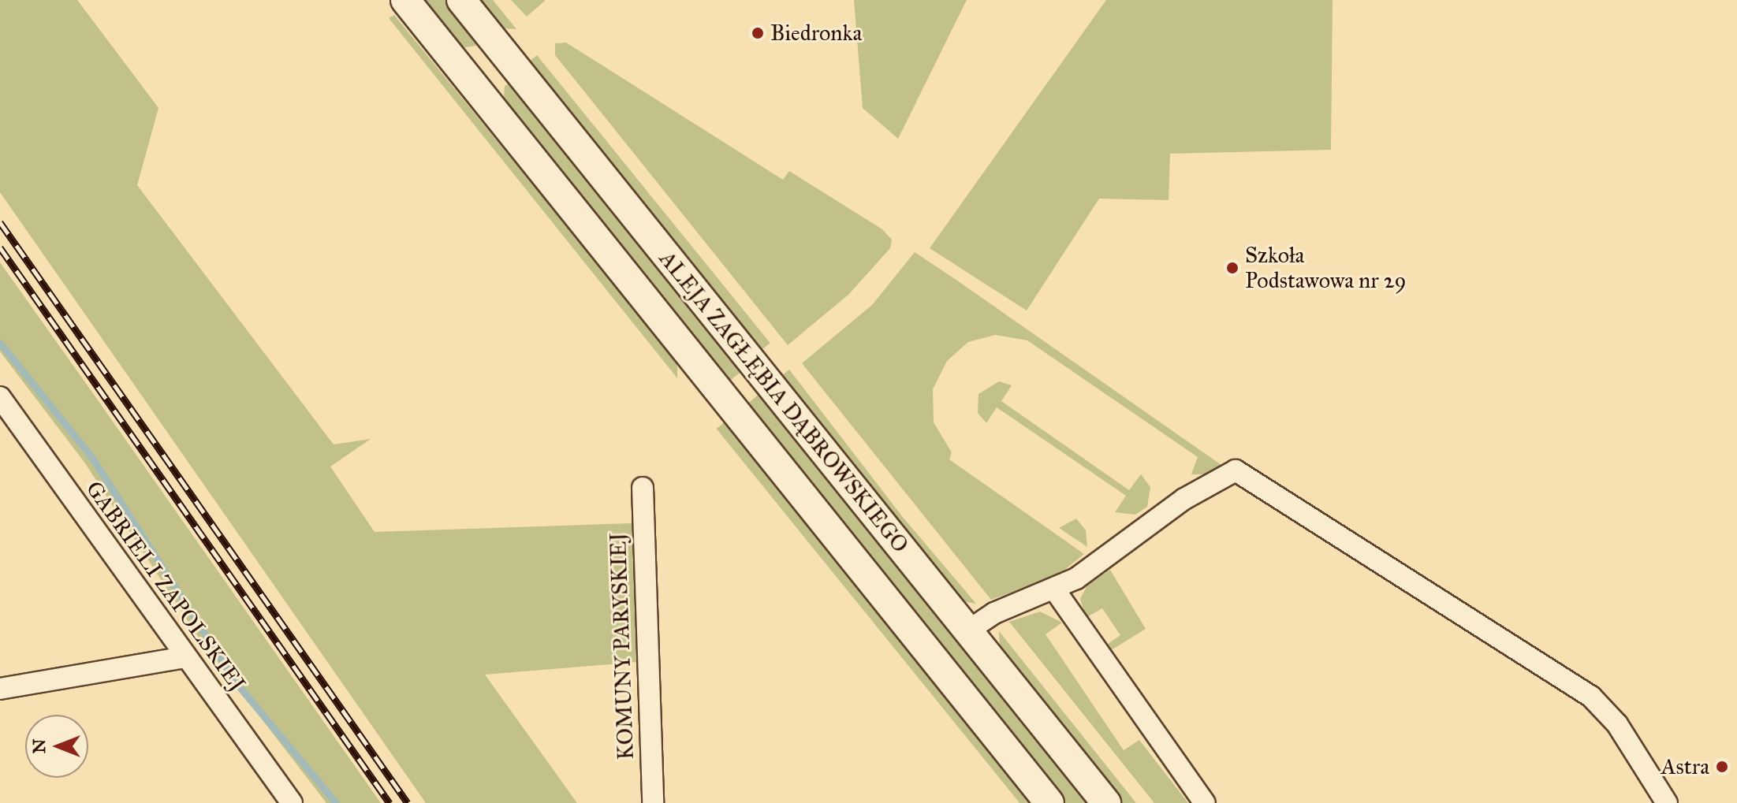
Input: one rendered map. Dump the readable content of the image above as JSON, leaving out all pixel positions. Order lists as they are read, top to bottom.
{
  "streets": {
    "street": ["ALEJA ZAGŁĘBIA DĄBROWSKIEGO", "GABRIELI ZAPOLSKIEJ", "KOMUNY PARYSKIEJ"]
  },
  "places": ["Biedronka", "Szkoła Podstawowa nr 29", "Astra"],
  "north": "left"
}
